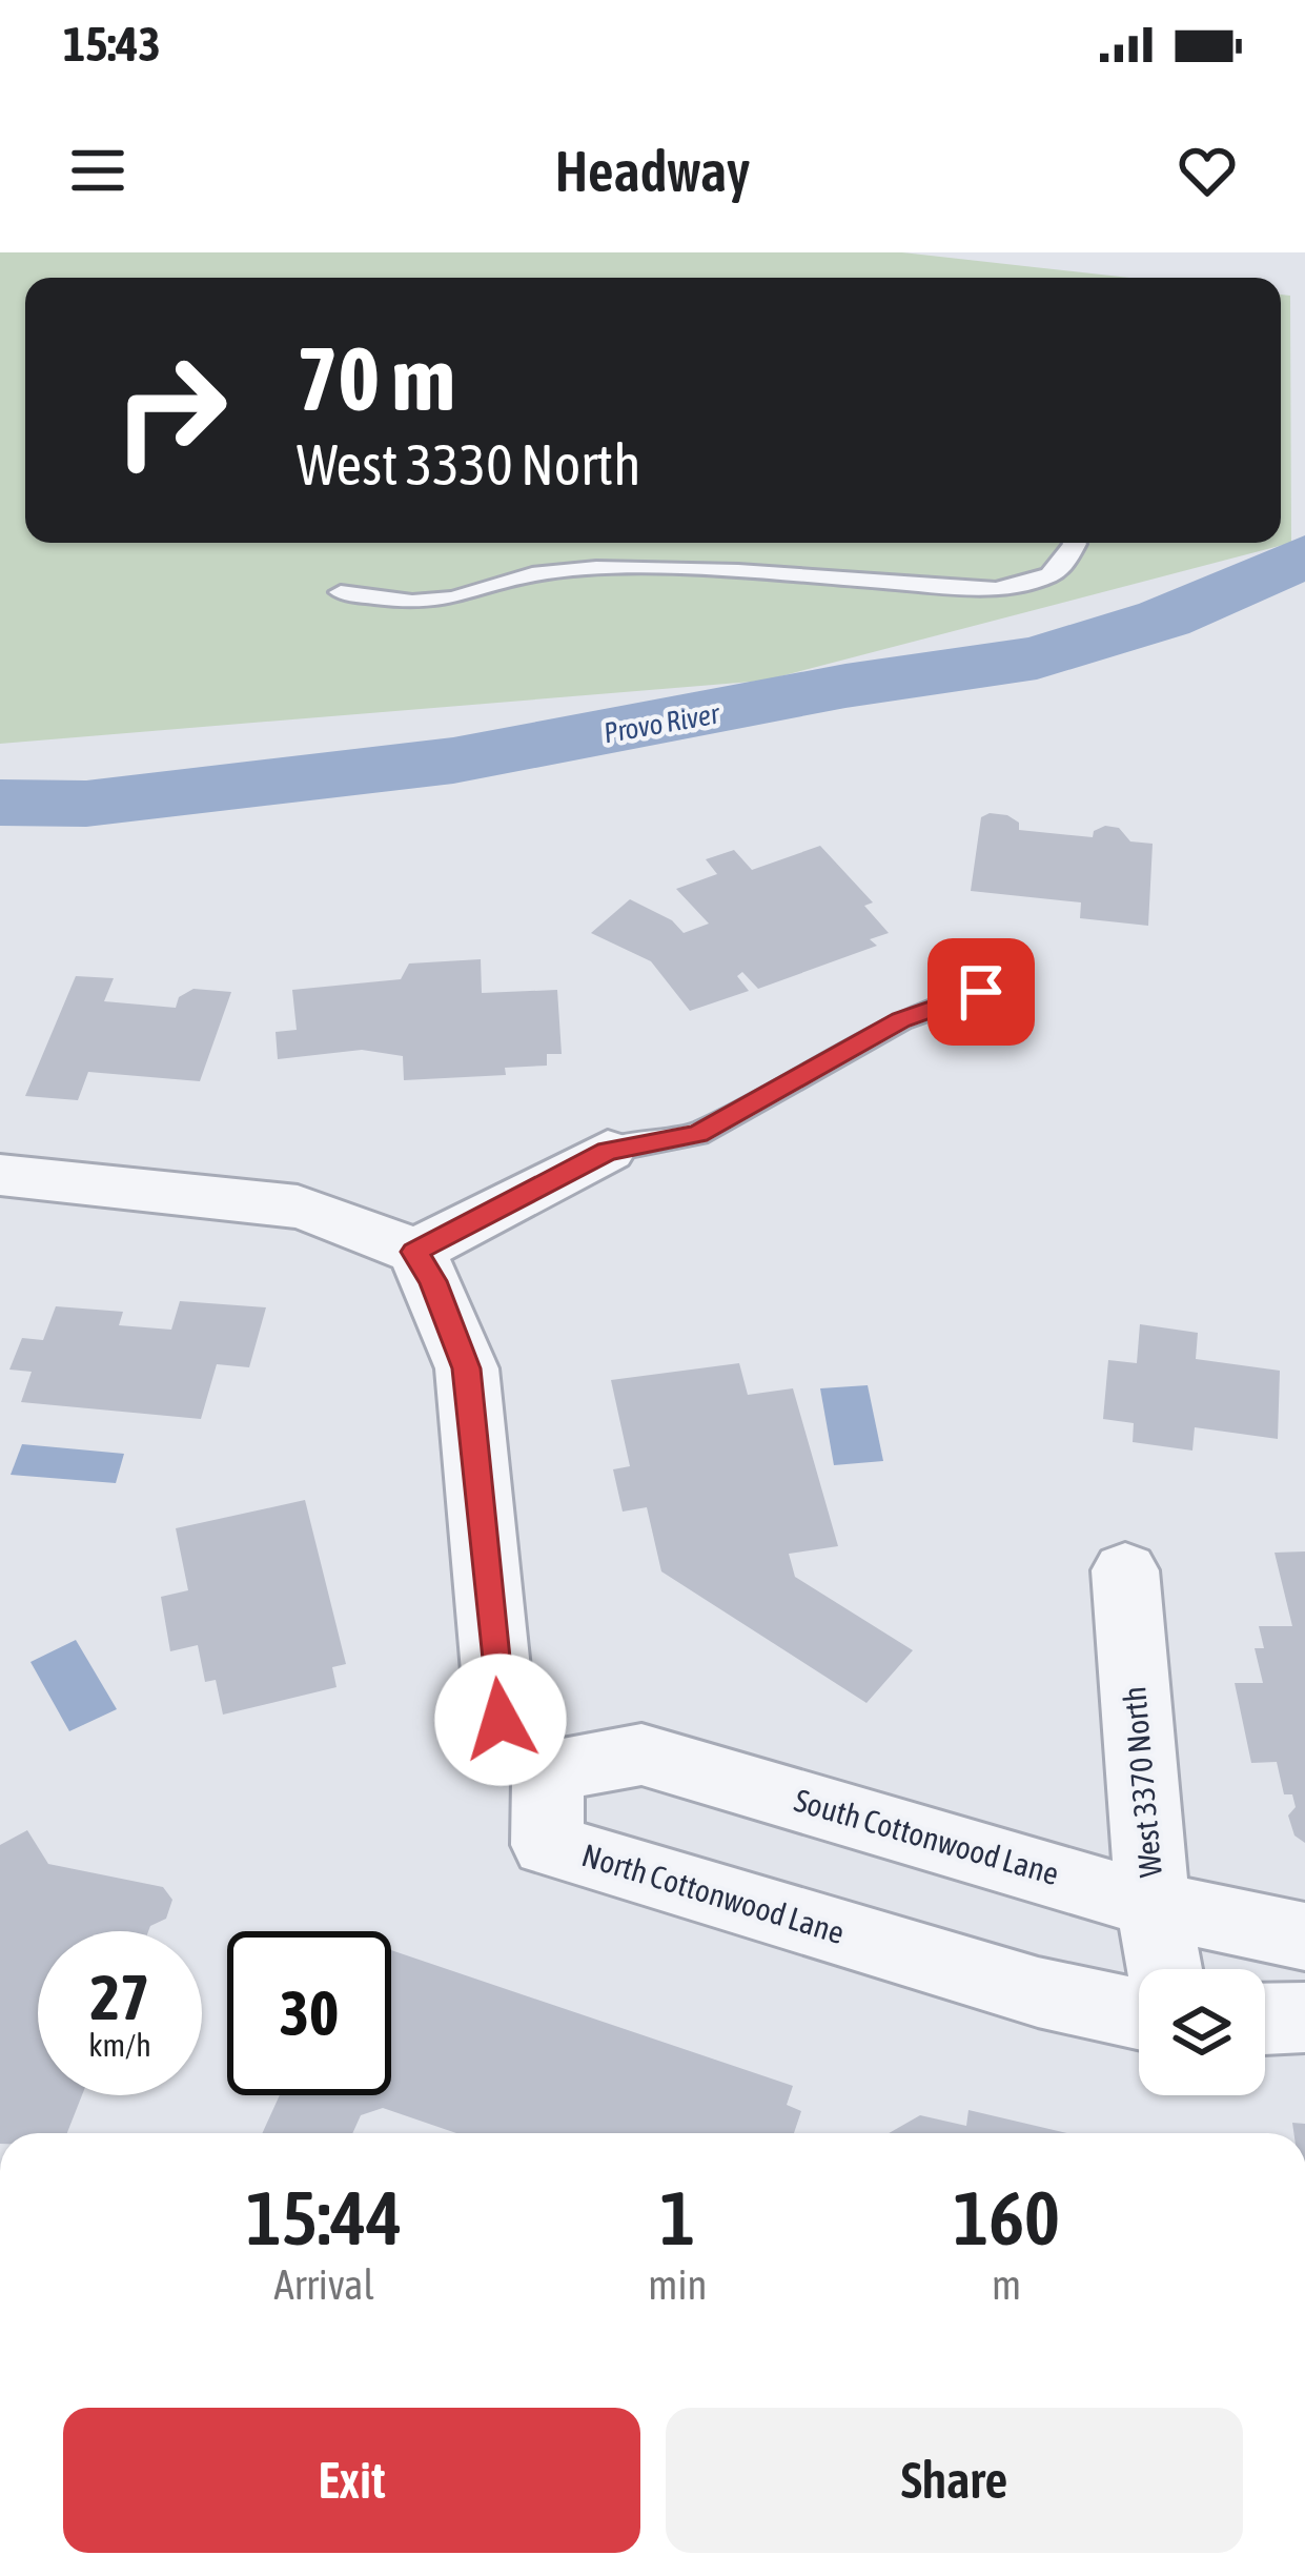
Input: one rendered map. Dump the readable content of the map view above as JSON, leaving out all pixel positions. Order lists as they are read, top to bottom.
{
  "streets": {
    "street": ["West 3370 North", "South Cottonwood Lane", "North Cottonwood Lane"]
  },
  "crossings": [
    ["West 3370 North", "South Cottonwood Lane"],
    ["South Cottonwood Lane", "North Cottonwood Lane"]
  ],
  "water": ["Provo River"],
  "page": {
    "status": "15:43",
    "header": "Headway",
    "turn": ["70 m", "West 3330 North"],
    "speed": "27 km/h",
    "limit": "30",
    "eta": [
      "15:44",
      "Arrival",
      "1",
      "min",
      "160",
      "m"
    ],
    "buttons": ["Exit", "Share"]
  }
}
